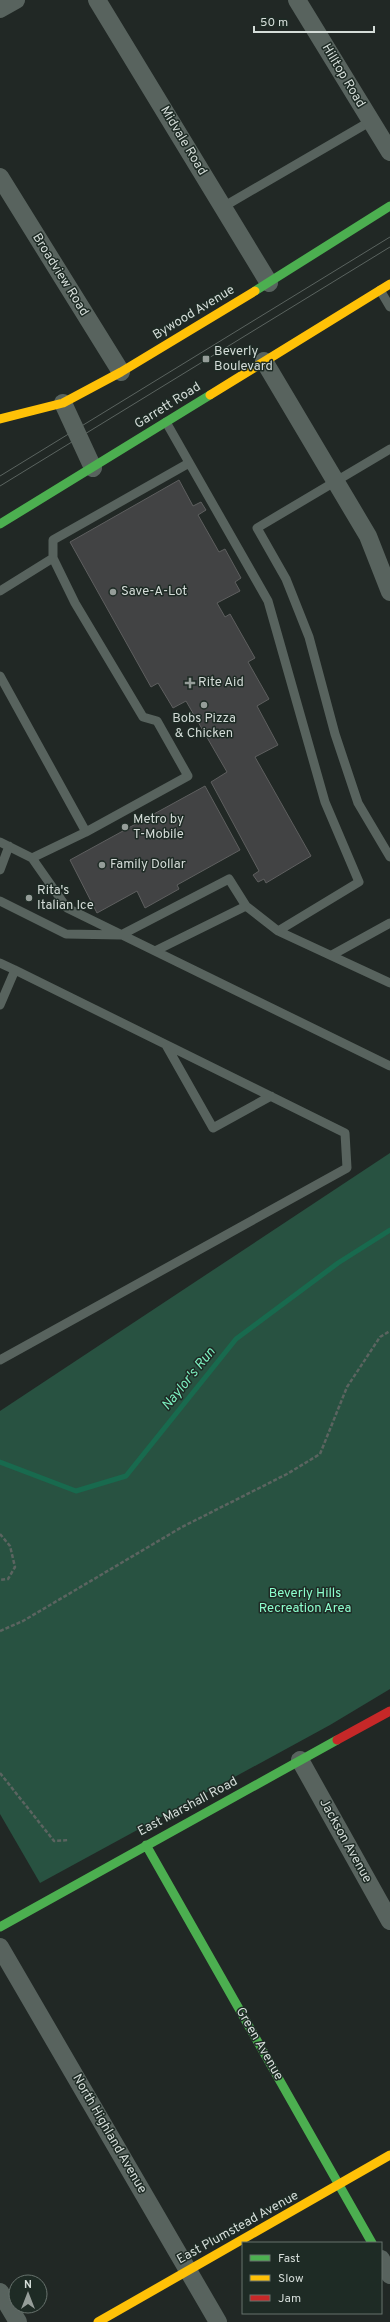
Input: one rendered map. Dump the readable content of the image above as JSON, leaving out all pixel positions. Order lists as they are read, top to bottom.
{
  "streets": {
    "main road": [
      "Bywood Avenue",
      "Garrett Road",
      "East Marshall Road",
      "Green Avenue",
      "East Plumstead Avenue"
    ],
    "street": [
      "Hilltop Road",
      "Midvale Road",
      "Broadview Road",
      "Jackson Avenue",
      "North Highland Avenue"
    ]
  },
  "crossings": [
    ["Midvale Road", "Bywood Avenue"],
    ["Broadview Road", "Bywood Avenue"],
    ["East Marshall Road", "Jackson Avenue"],
    ["East Marshall Road", "Green Avenue"],
    ["Green Avenue", "East Plumstead Avenue"],
    ["North Highland Avenue", "East Plumstead Avenue"]
  ],
  "water": ["Naylor's Run"],
  "parks": ["Beverly Hills Recreation Area"],
  "places": {
    "transit": ["Beverly Boulevard"],
    "other": [
      "Save-A-Lot",
      "Bobs Pizza & Chicken",
      "Metro by T-Mobile",
      "Family Dollar",
      "Rita's Italian Ice"
    ],
    "health": ["Rite Aid"]
  },
  "legend": ["Fast", "Slow", "Jam"],
  "scale_bar": "50 m",
  "north": "top"
}
